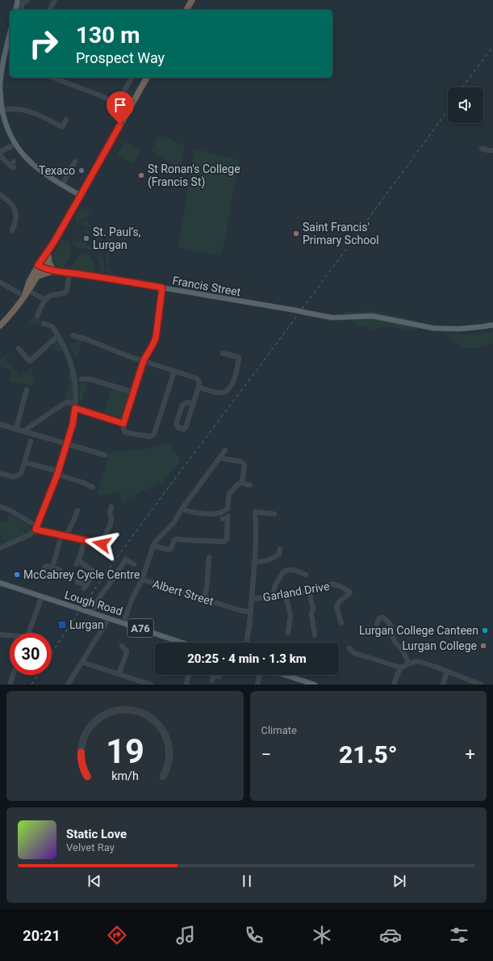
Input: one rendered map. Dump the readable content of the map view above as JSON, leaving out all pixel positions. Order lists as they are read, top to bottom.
{
  "streets": {
    "main road": ["Francis Street", "Lough Road", "A76"],
    "street": ["Garland Drive", "Albert Street"]
  },
  "crossings": [
    ["Albert Street", "Lough Road"]
  ],
  "places": {
    "other": [
      "Texaco",
      "St Ronan's College (Francis St)",
      "Saint Francis' Primary School",
      "St. Paul’s, Lurgan",
      "McCabrey Cycle Centre",
      "Lurgan College Canteen",
      "Lurgan College"
    ],
    "transit": ["Lurgan"]
  },
  "page": {
    "turn": ["130 m", "Prospect Way"],
    "limit": "30",
    "trip": "20:25 · 4 min · 1.3 km",
    "tile": "Climate",
    "heat": ["−", "21.5°", "+"],
    "song": ["Static Love", "Velvet Ray"],
    "tabs": "20:21",
    "gauge": ["19", "km/h"]
  }
}
